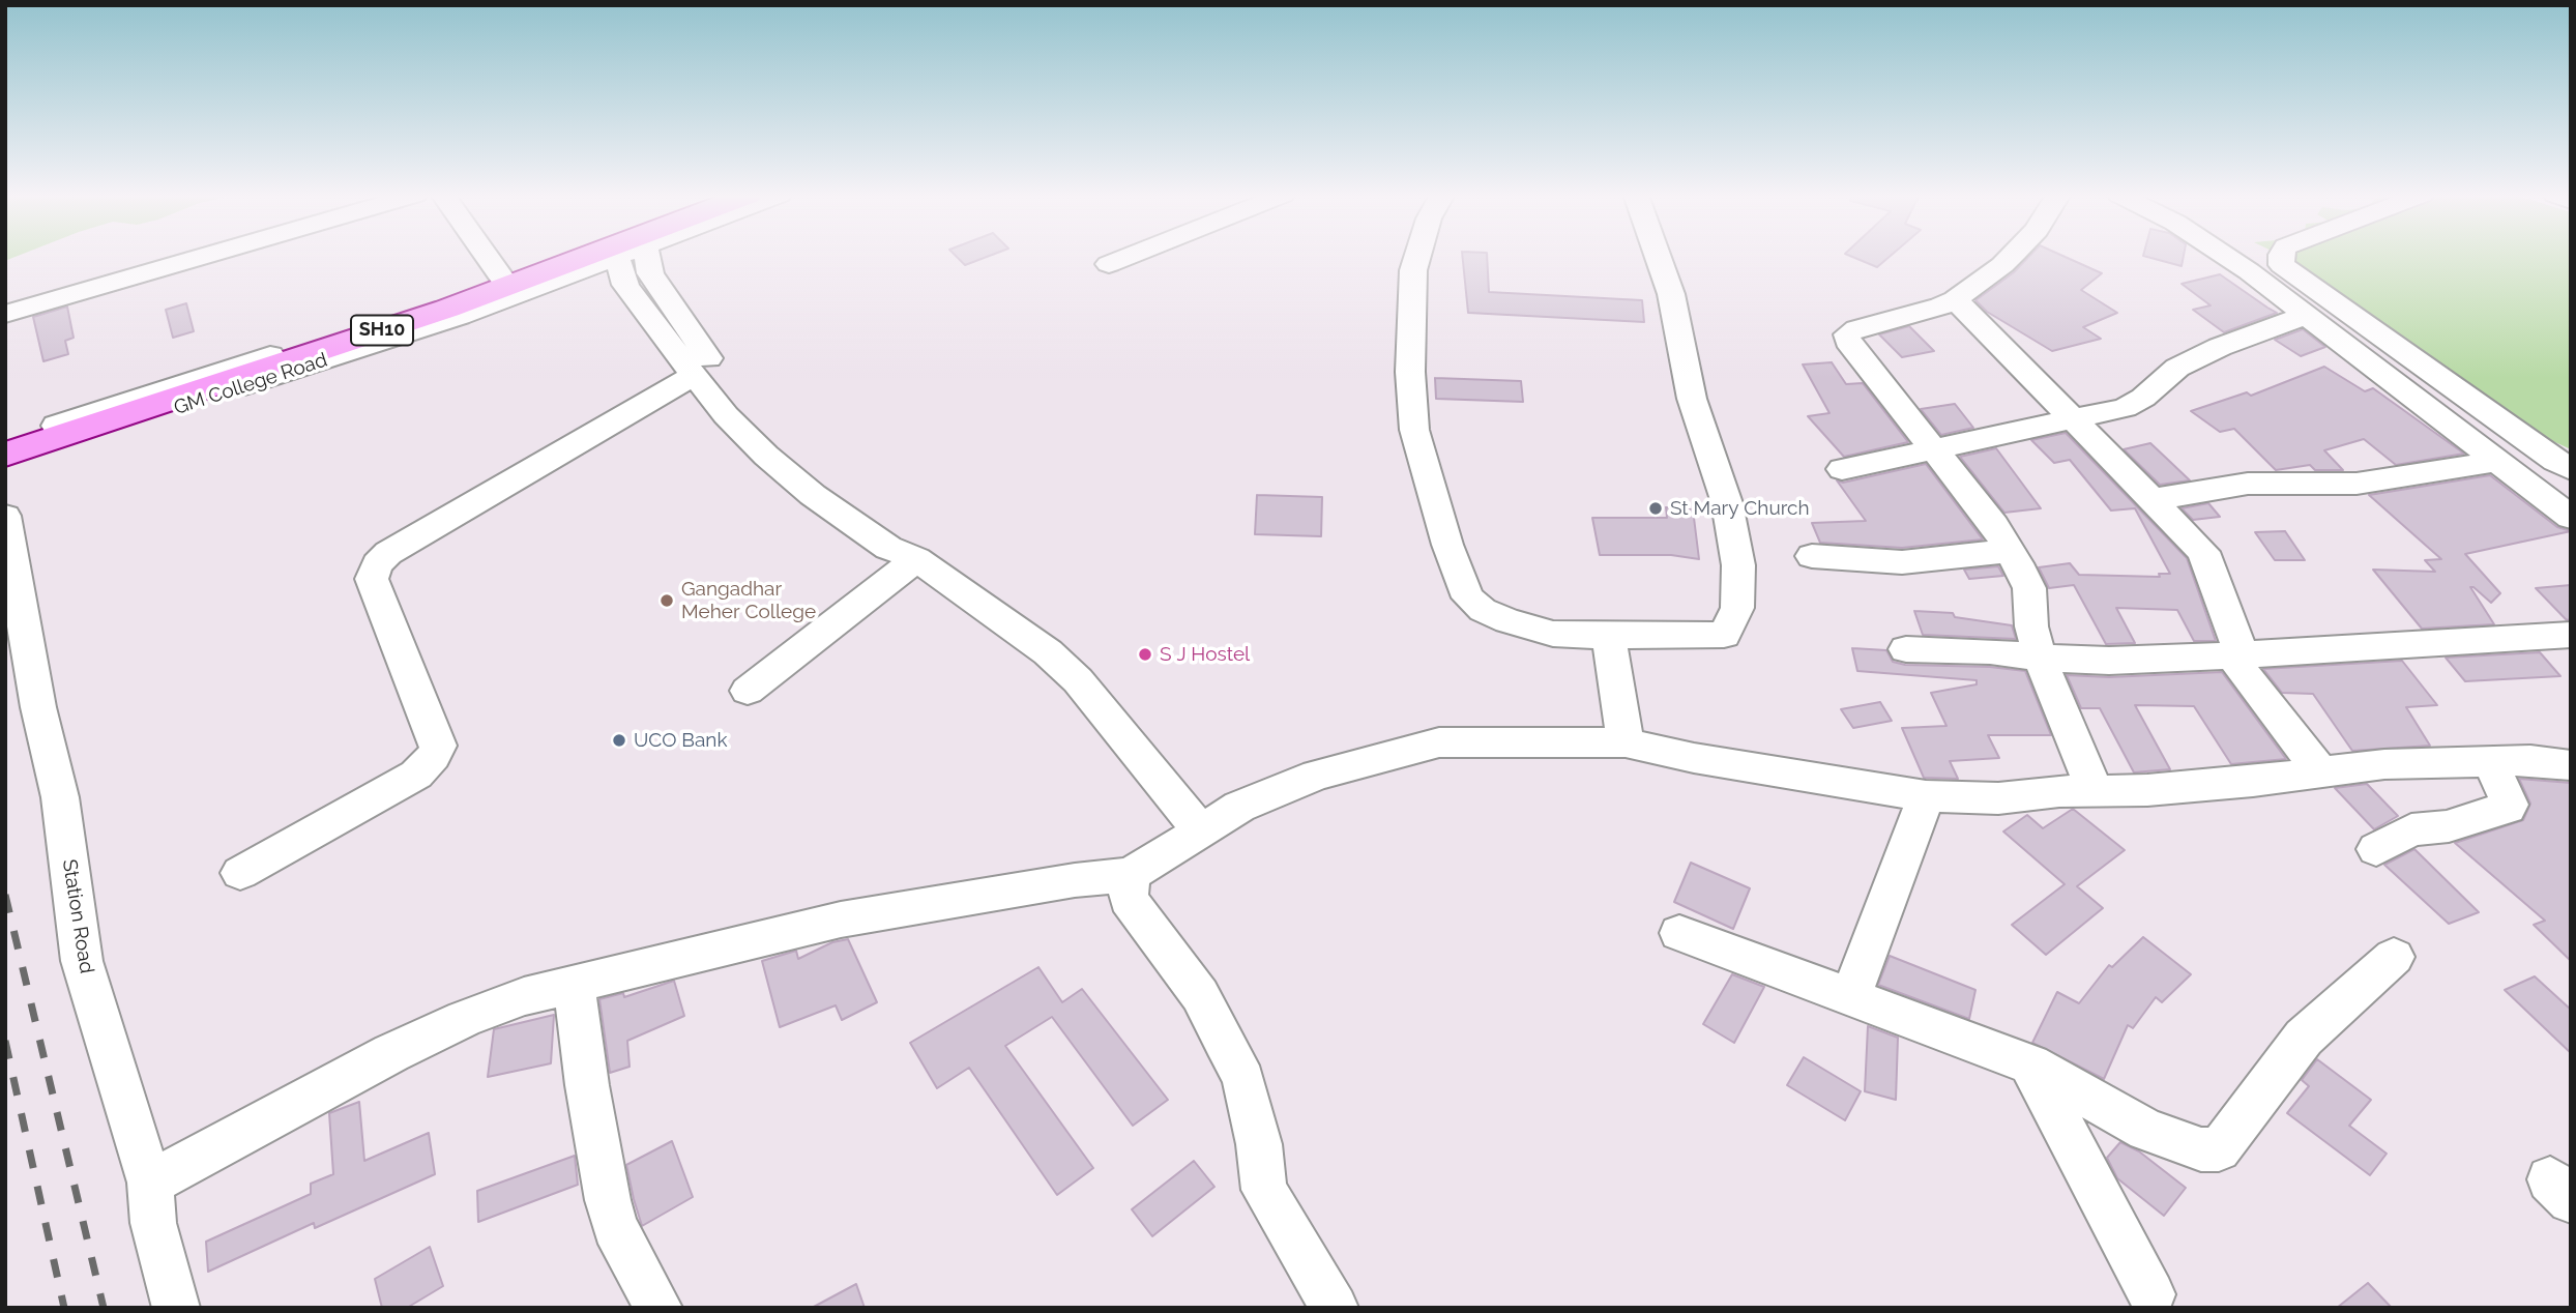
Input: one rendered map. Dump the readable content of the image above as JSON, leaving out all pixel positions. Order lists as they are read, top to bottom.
{
  "streets": {
    "main road": ["SH10"],
    "street": ["GM College Road", "Station Road"]
  },
  "places": [
    "St Mary Church",
    "Gangadhar Meher College",
    "S J Hostel",
    "UCO Bank"
  ]
}
